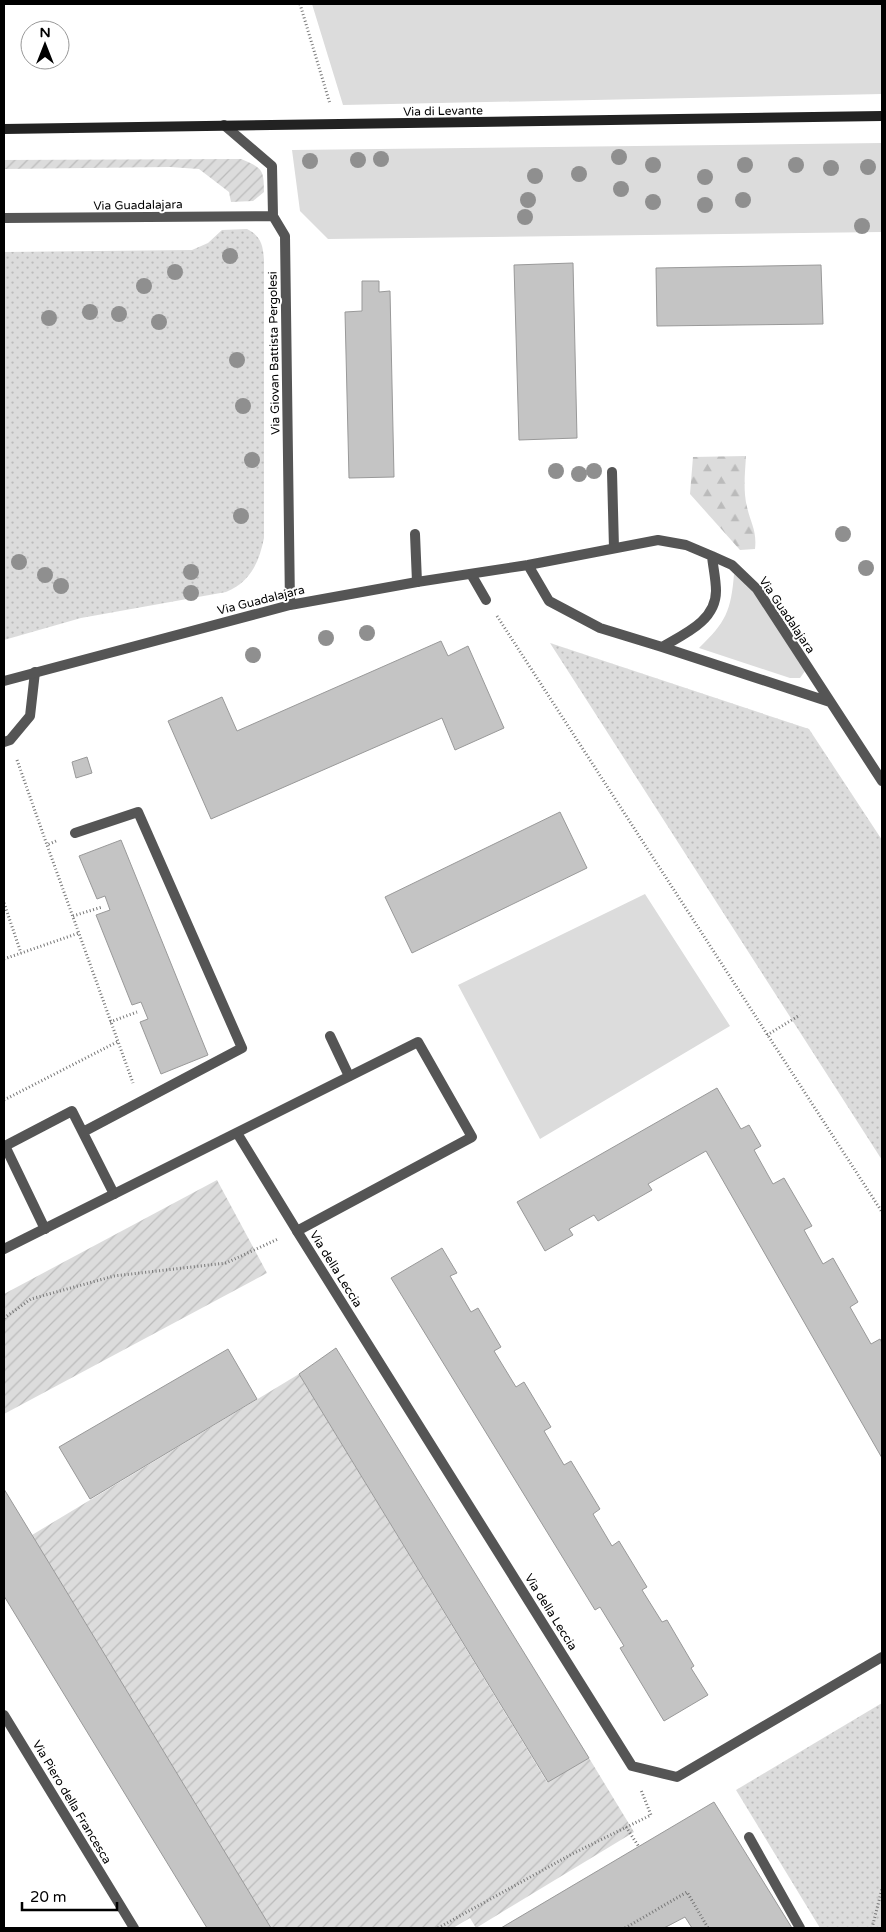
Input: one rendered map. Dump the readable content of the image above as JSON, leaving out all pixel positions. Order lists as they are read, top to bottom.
{
  "streets": {
    "main road": ["Via di Levante"],
    "street": [
      "Via Guadalajara",
      "Via Giovan Battista Pergolesi",
      "Via della Leccia",
      "Via Piero della Francesca"
    ]
  },
  "crossings": [
    ["Via di Levante", "Via Giovan Battista Pergolesi"],
    ["Via Guadalajara", "Via Giovan Battista Pergolesi"]
  ],
  "scale_bar": "20 m",
  "north": "top"
}
